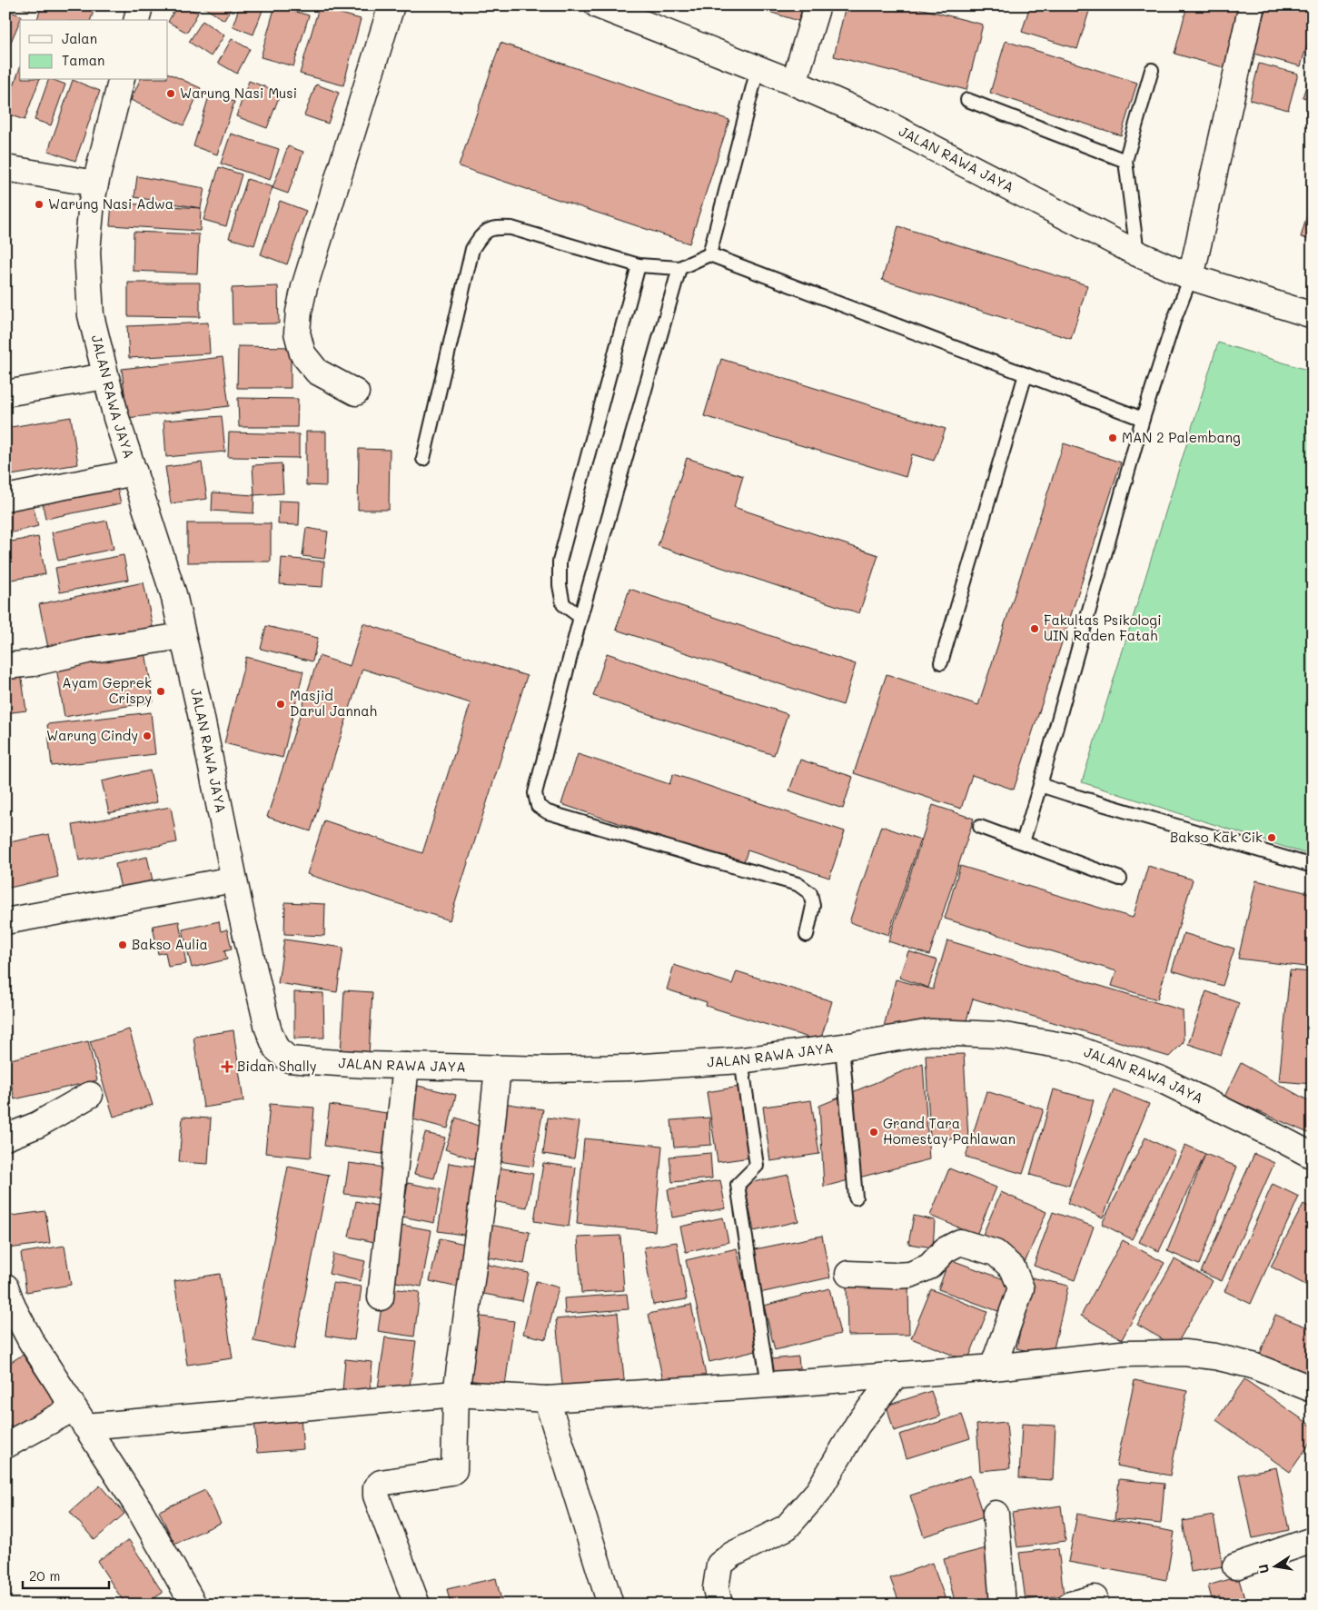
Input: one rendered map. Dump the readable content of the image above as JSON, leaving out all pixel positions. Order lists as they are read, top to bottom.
{
  "streets": {
    "street": ["JALAN RAWA JAYA"]
  },
  "places": {
    "other": [
      "Warung Nasi Musi",
      "Warung Nasi Adwa",
      "MAN 2 Palembang",
      "Fakultas Psikologi UIN Raden Fatah",
      "Ayam Geprek Crispy",
      "Masjid Darul Jannah",
      "Warung Cindy",
      "Bakso Kak Cik",
      "Bakso Aulia",
      "Grand Tara Homestay Pahlawan"
    ],
    "health": ["Bidan Shally"]
  },
  "legend": ["Jalan", "Taman"],
  "scale_bar": "20 m",
  "north": "left"
}
